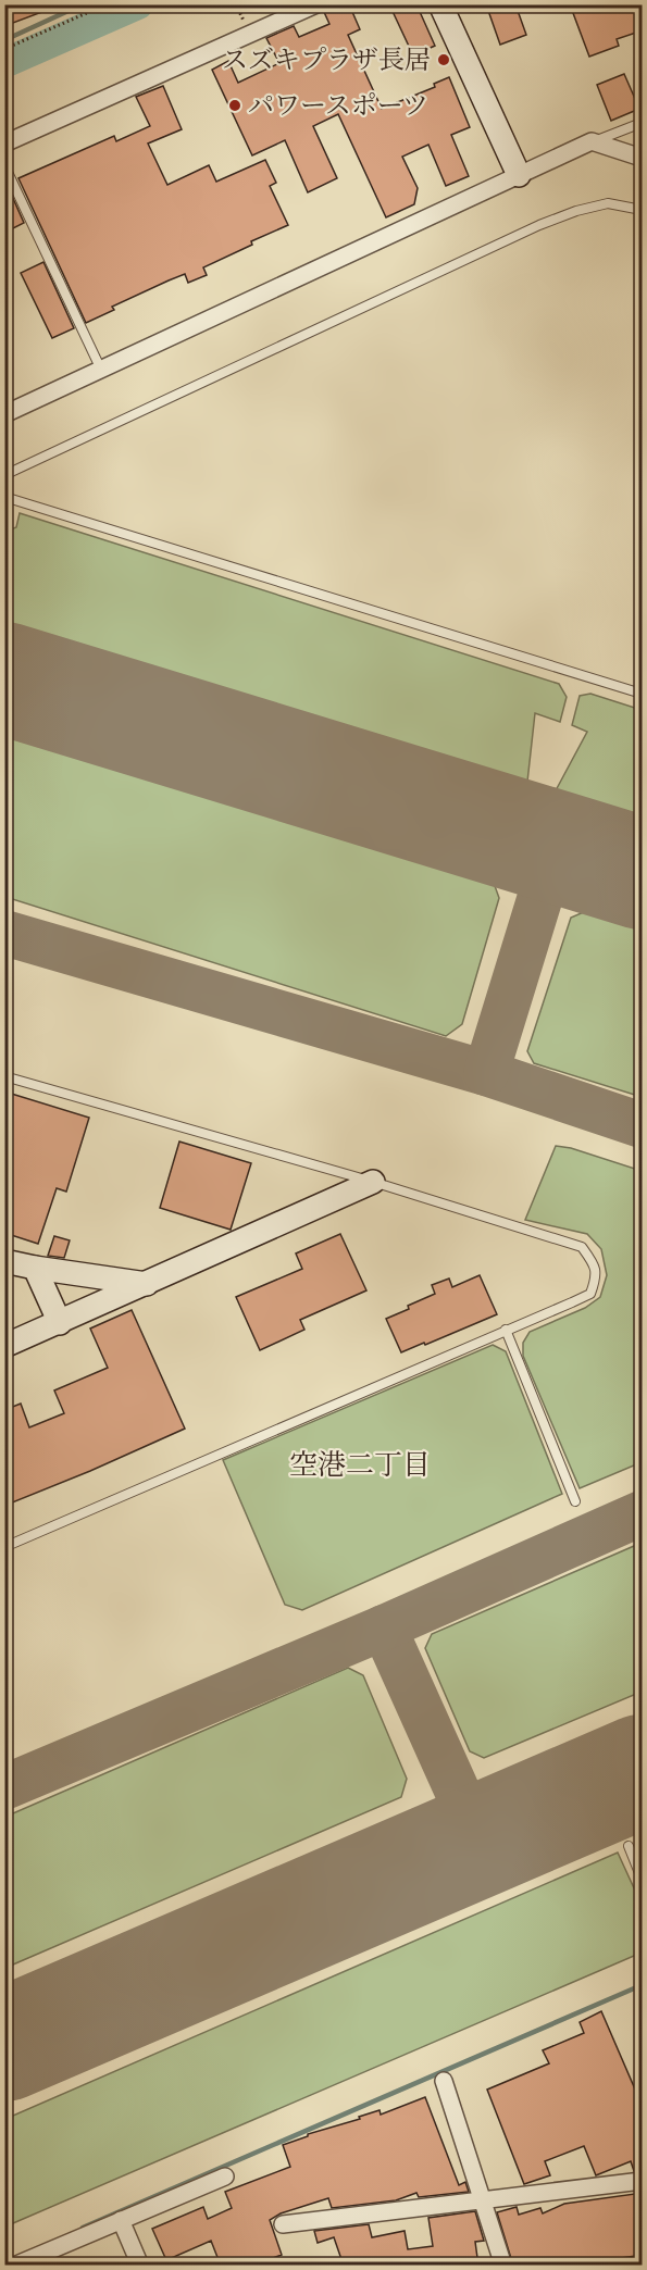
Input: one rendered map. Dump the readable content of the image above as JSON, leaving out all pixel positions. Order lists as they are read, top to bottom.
{
  "districts": ["空港二丁目"],
  "places": ["スズキプラザ長居", "パワースポーツ"]
}
